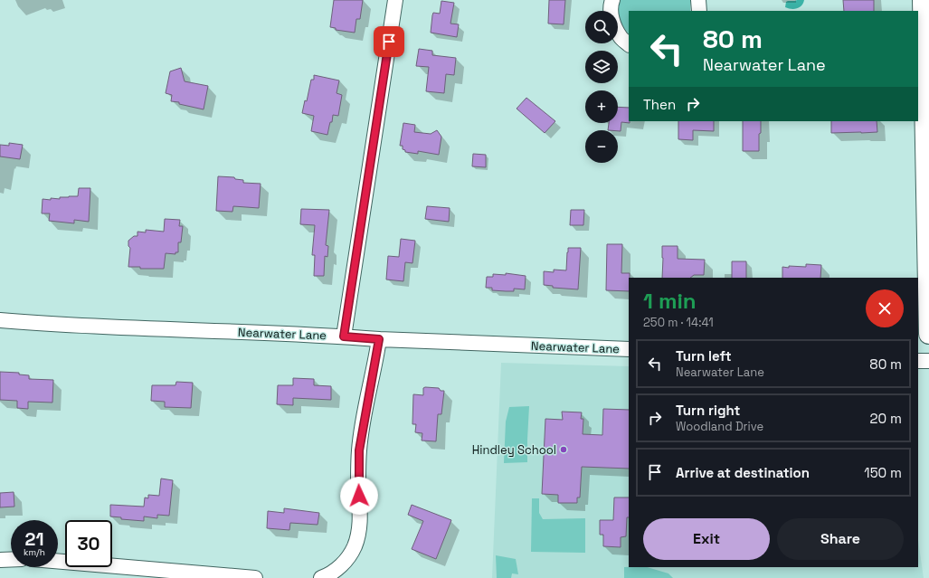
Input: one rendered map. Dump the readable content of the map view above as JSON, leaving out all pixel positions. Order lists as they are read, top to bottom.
{
  "streets": {
    "street": ["Nearwater Lane"]
  },
  "places": ["Hindley School"],
  "page": {
    "map_buttons": ["+", "−"],
    "turn": ["80 m", "Nearwater Lane"],
    "then": "Then",
    "heading": ["1 min", "250 m · 14:41"],
    "list": [
      {
        "name": "Turn left",
        "note": "Nearwater Lane",
        "value": "80 m"
      },
      {
        "name": "Turn right",
        "note": "Woodland Drive",
        "value": "20 m"
      },
      {
        "name": "Arrive at destination",
        "value": "150 m"
      }
    ],
    "buttons": ["Exit", "Share"],
    "speed": "21 km/h",
    "limit": "30"
  }
}
